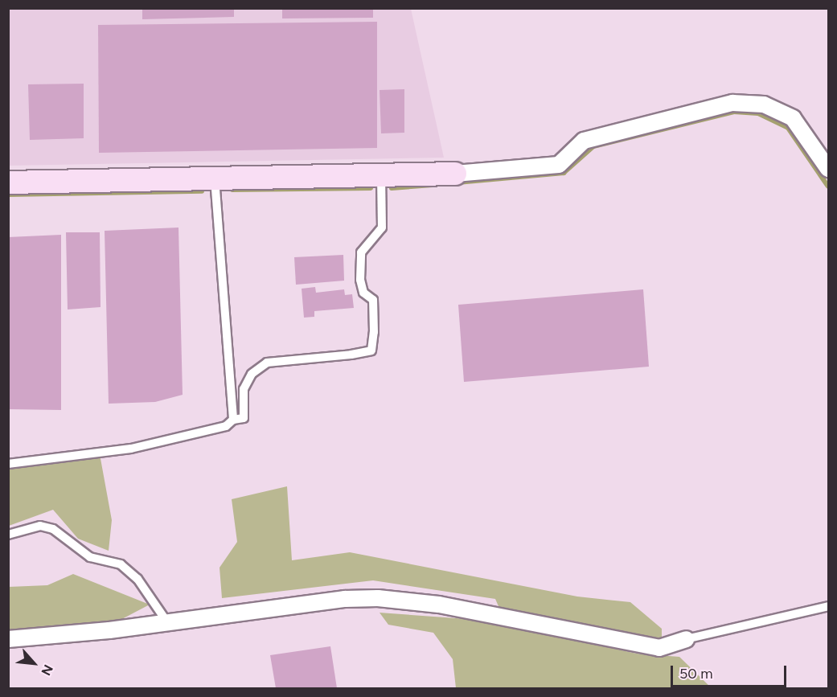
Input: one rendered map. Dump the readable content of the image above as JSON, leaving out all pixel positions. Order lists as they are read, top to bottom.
{
  "scale_bar": "50 m",
  "north": "bottom right"
}
